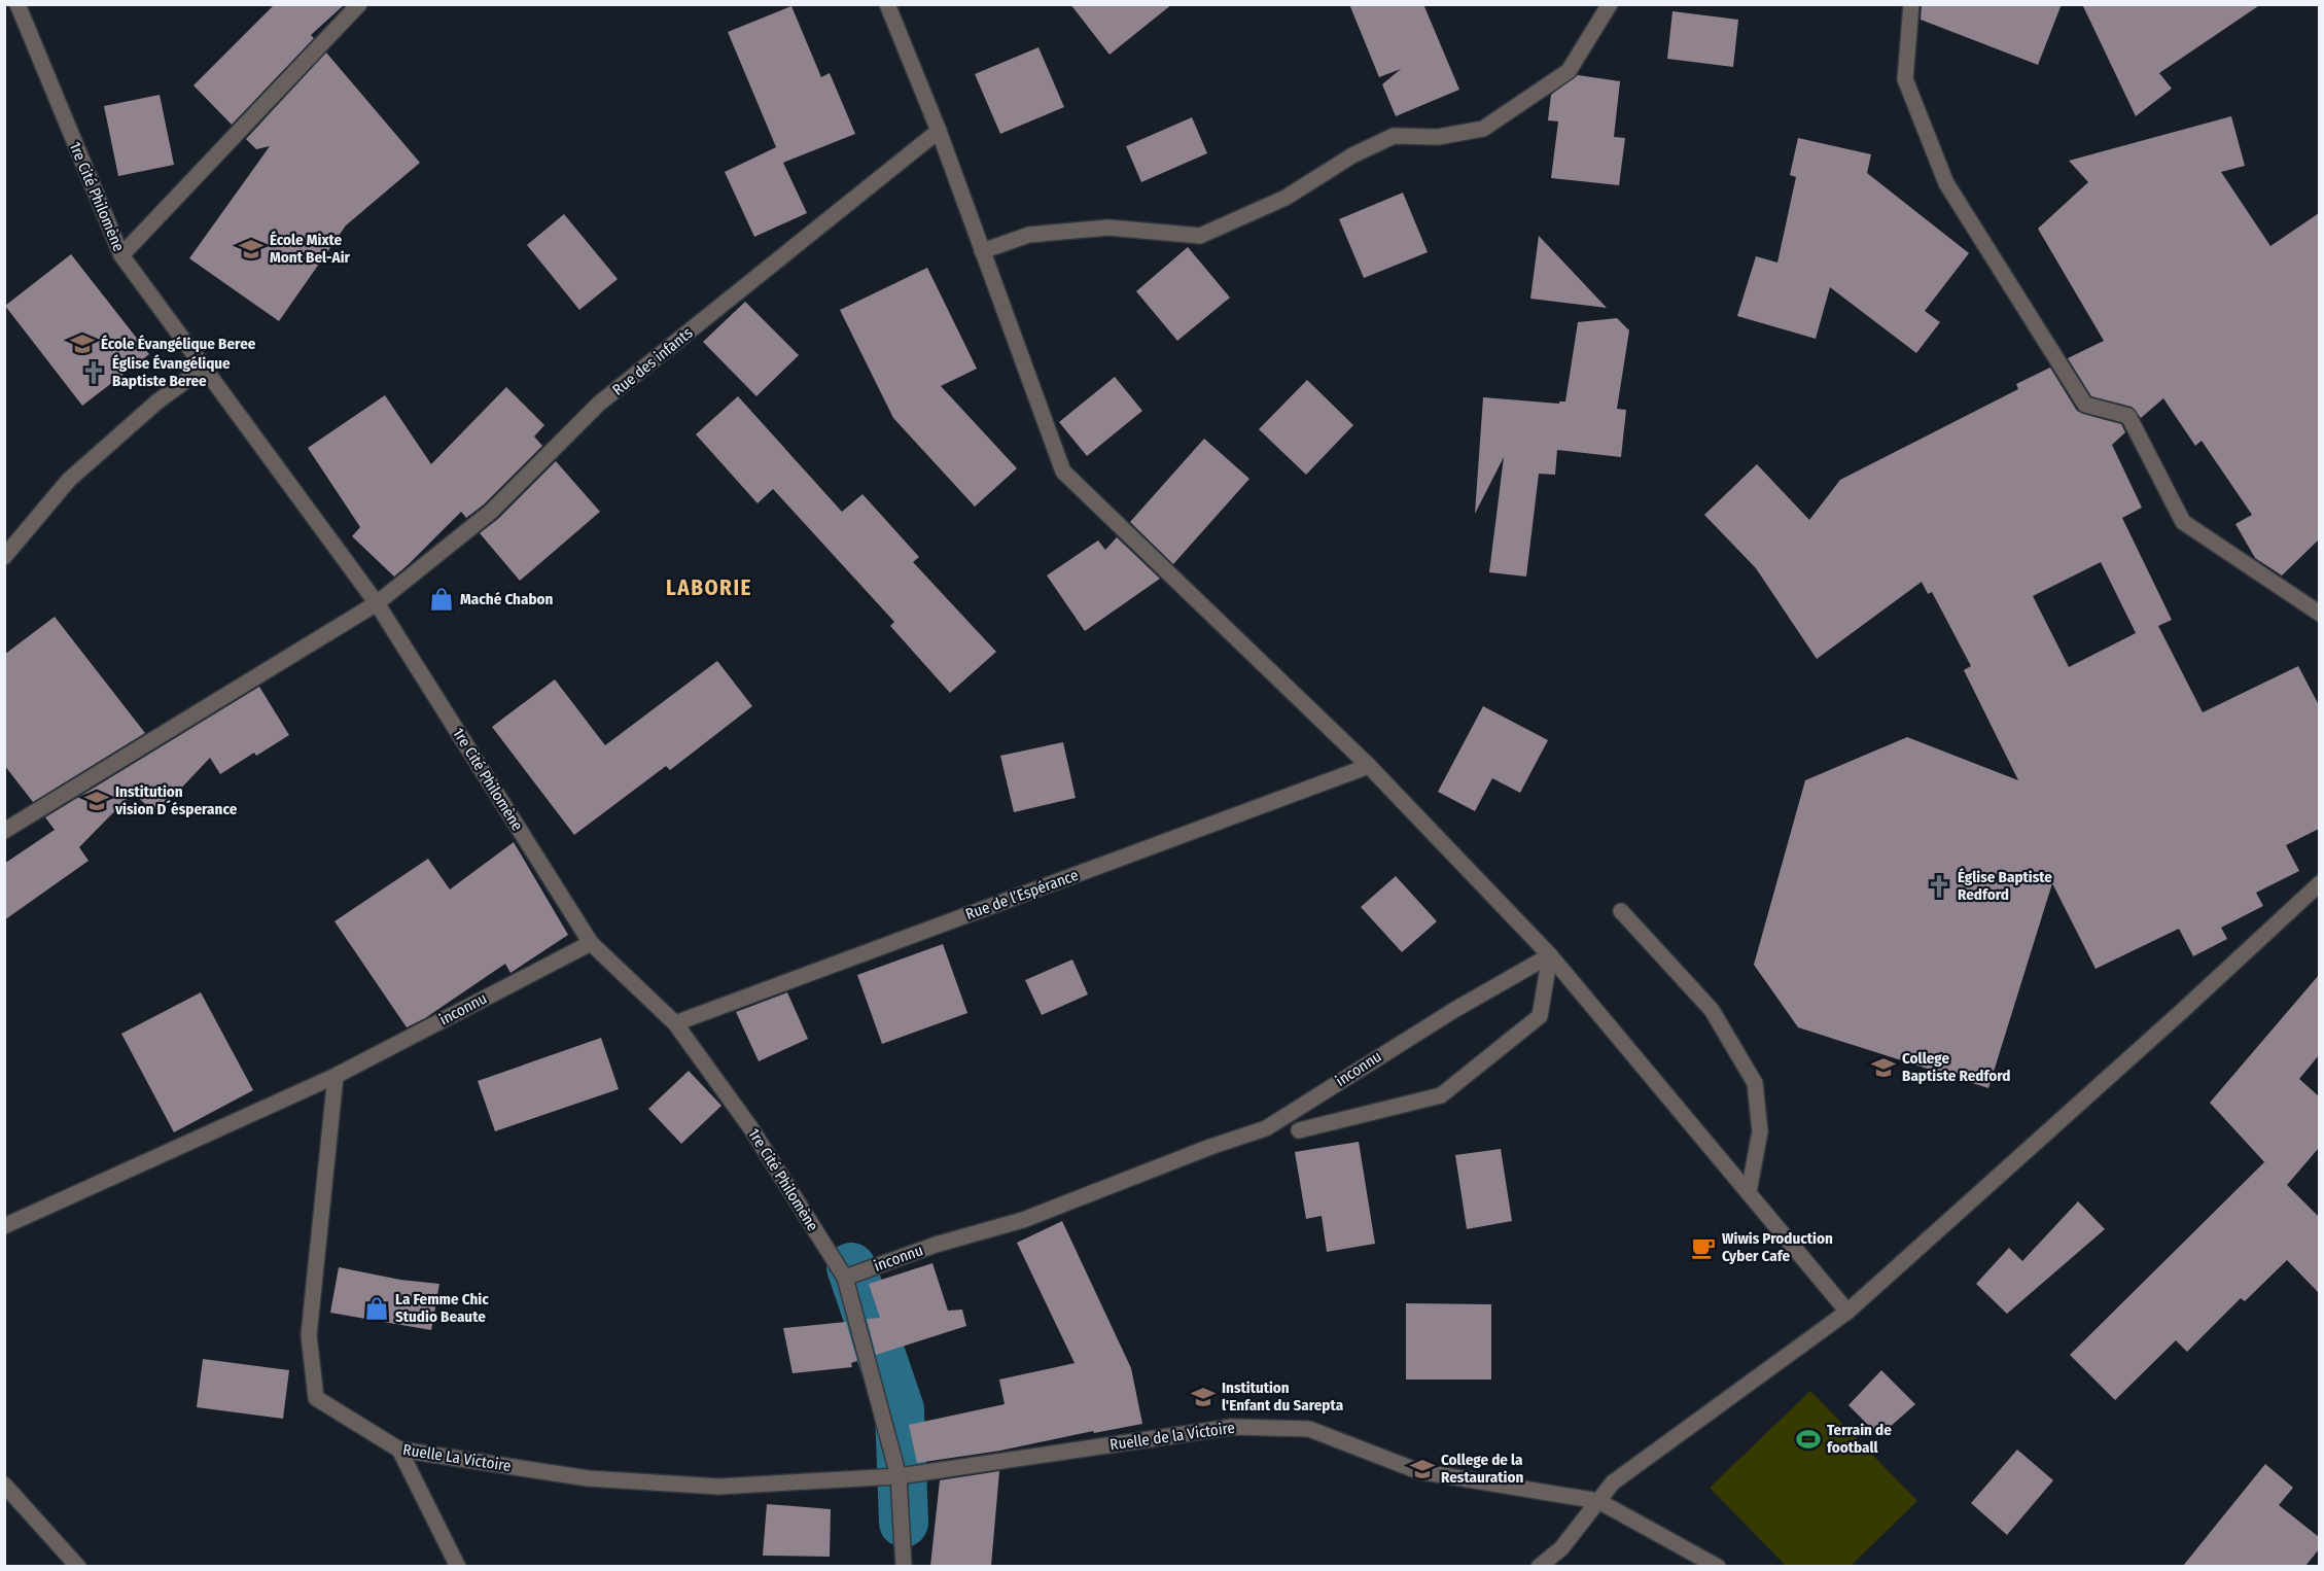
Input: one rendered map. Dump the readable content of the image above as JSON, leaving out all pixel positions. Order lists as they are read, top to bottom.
{
  "streets": {
    "street": [
      "1re Cité Philomène",
      "Rue des infants",
      "Rue de l’Espérance",
      "inconnu",
      "Ruelle de la Victoire",
      "Ruelle La Victoire"
    ]
  },
  "crossings": [
    ["1re Cité Philomène", "Rue des infants"],
    ["1re Cité Philomène", "Rue de l’Espérance"],
    ["1re Cité Philomène", "inconnu"],
    ["1re Cité Philomène", "Ruelle de la Victoire"],
    ["1re Cité Philomène", "Ruelle La Victoire"],
    ["inconnu", "Ruelle La Victoire"],
    ["Ruelle de la Victoire", "Ruelle La Victoire"]
  ],
  "districts": ["LABORIE"],
  "places": {
    "school or university": [
      "École Mixte Mont Bel-Air",
      "École Évangélique Beree",
      "Institution vision D´ésperance",
      "College Baptiste Redford",
      "Institution l'Enfant du Sarepta",
      "College de la Restauration"
    ],
    "church": ["Église Évangélique Baptiste Beree", "Église Baptiste Redford"],
    "shop": ["Maché Chabon", "La Femme Chic Studio Beaute"],
    "cafe": ["Wiwis Production Cyber Cafe"],
    "sports": ["Terrain de football"]
  }
}
